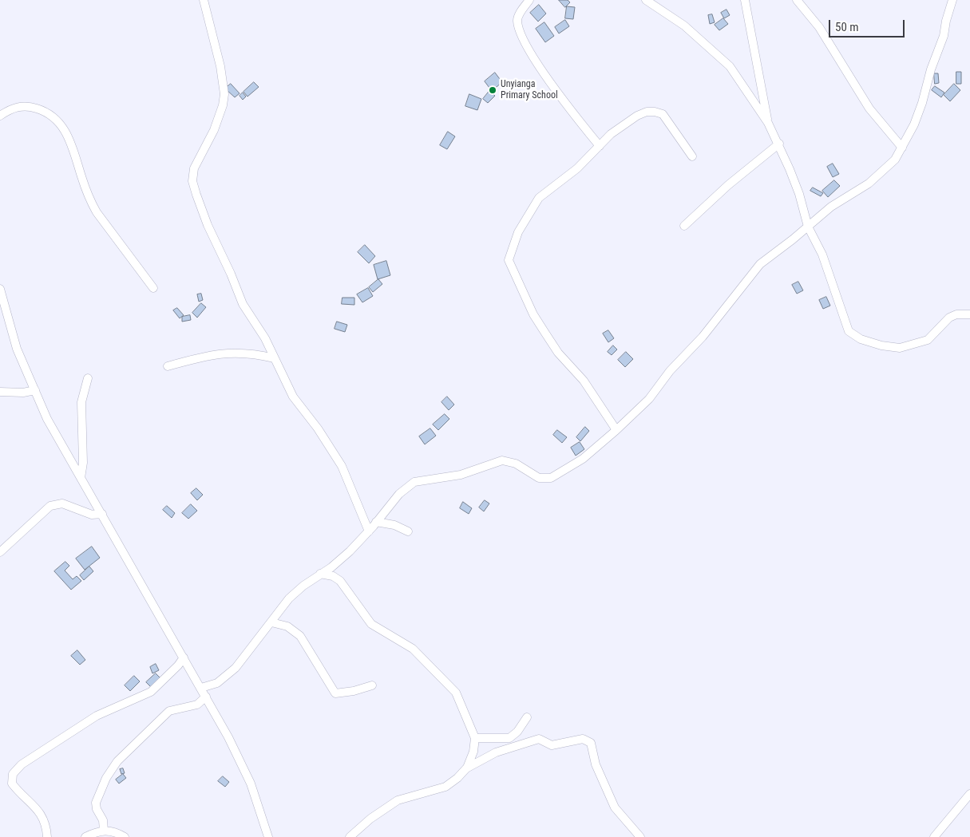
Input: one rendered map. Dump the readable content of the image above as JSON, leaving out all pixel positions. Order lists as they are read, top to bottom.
{
  "places": ["Unyianga Primary School"],
  "scale_bar": "50 m"
}
